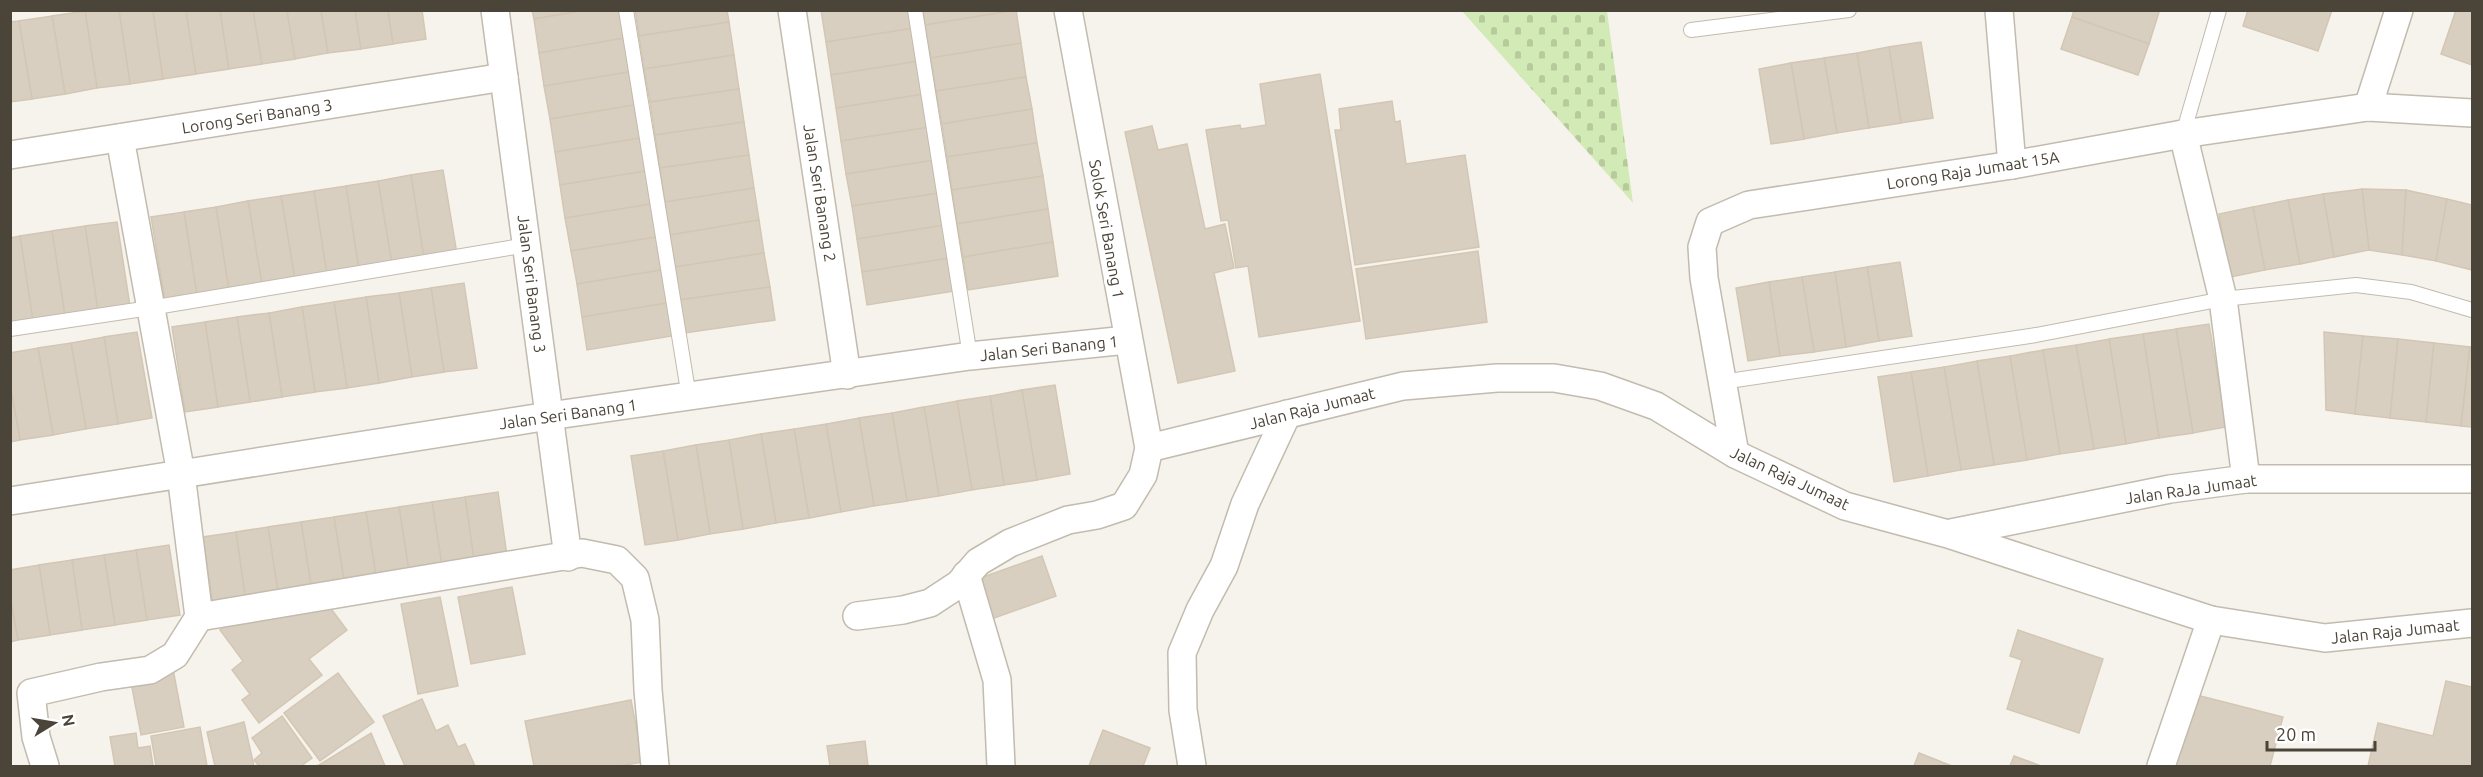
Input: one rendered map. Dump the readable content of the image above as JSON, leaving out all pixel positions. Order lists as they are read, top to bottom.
{
  "streets": {
    "street": [
      "Lorong Seri Banang 3",
      "Lorong Raja Jumaat 15A",
      "Jalan Seri Banang 2",
      "Solok Seri Banang 1",
      "Jalan Seri Banang 3",
      "Jalan Seri Banang 1",
      "Jalan Raja Jumaat",
      "Jalan RaJa Jumaat"
    ]
  },
  "crossings": [
    ["Lorong Seri Banang 3", "Jalan Seri Banang 3"],
    ["Lorong Raja Jumaat 15A", "Jalan Raja Jumaat"],
    ["Jalan Seri Banang 2", "Jalan Seri Banang 1"],
    ["Solok Seri Banang 1", "Jalan Seri Banang 1"],
    ["Solok Seri Banang 1", "Jalan Raja Jumaat"],
    ["Jalan Seri Banang 3", "Jalan Seri Banang 1"],
    ["Jalan Raja Jumaat", "Jalan RaJa Jumaat"]
  ],
  "scale_bar": "20 m",
  "north": "right"
}
